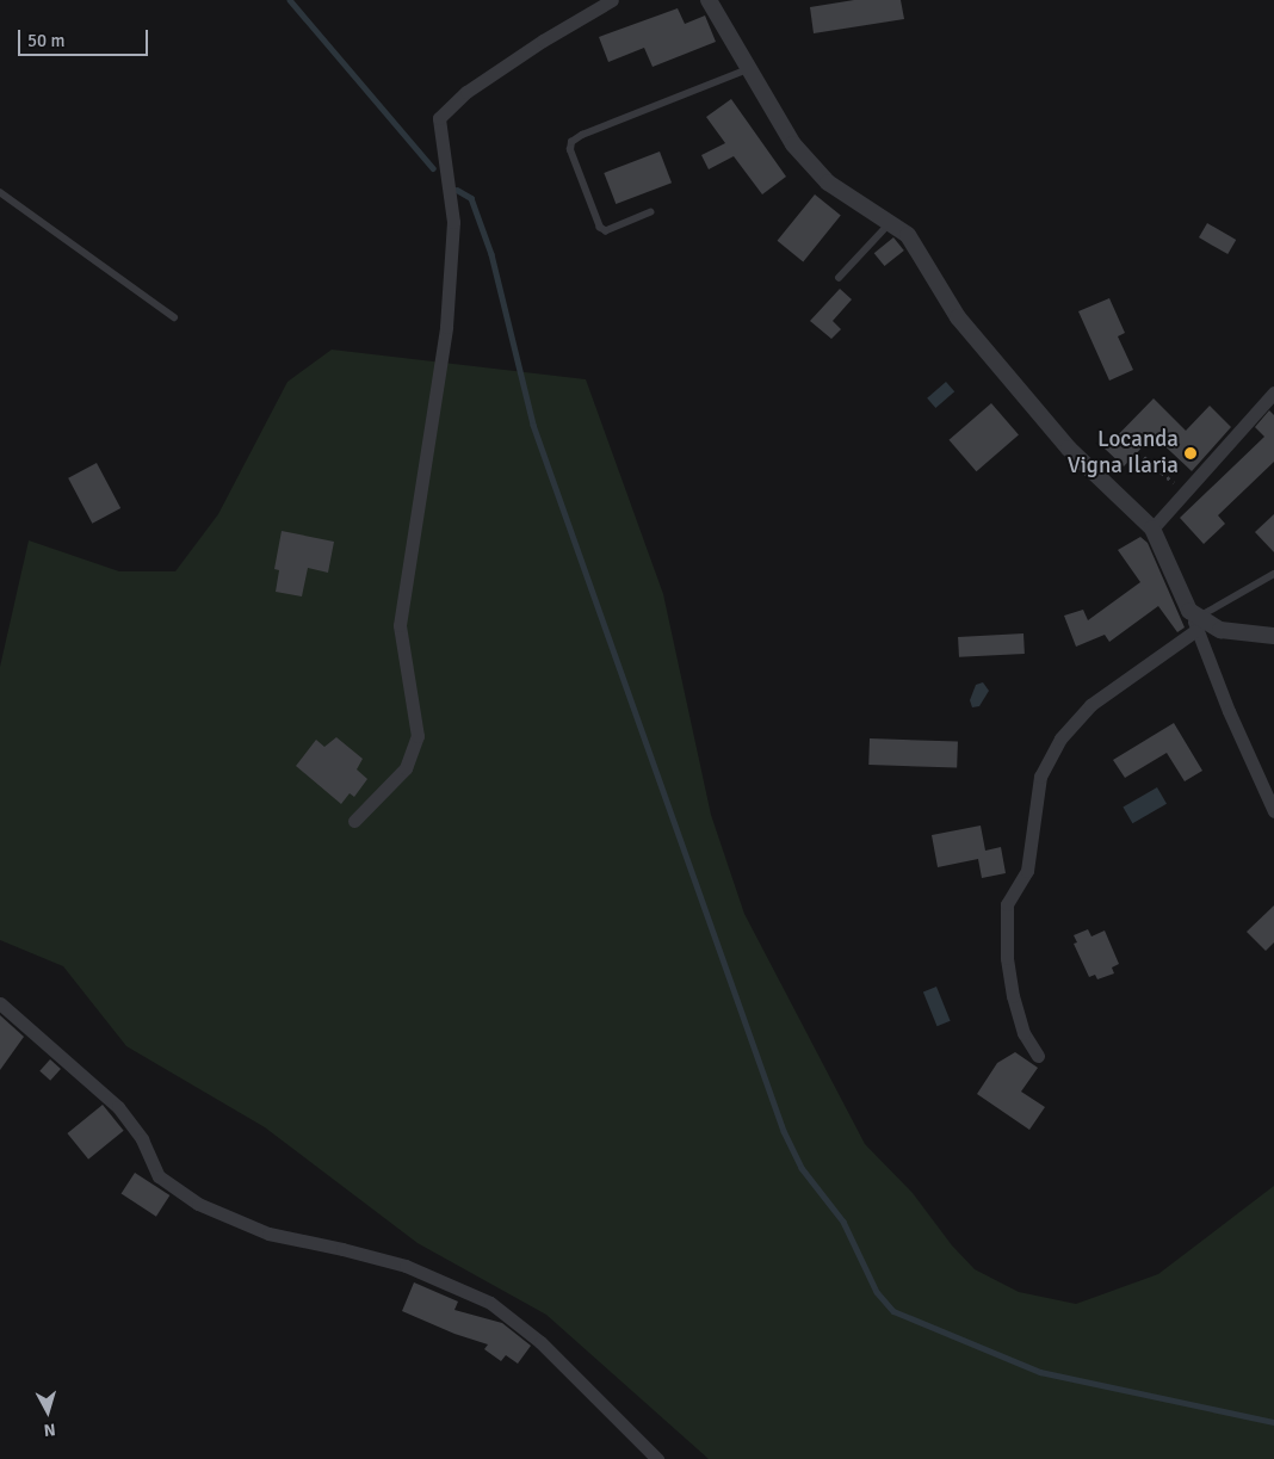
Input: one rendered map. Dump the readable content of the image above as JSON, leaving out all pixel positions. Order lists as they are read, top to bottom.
{
  "places": ["Locanda Vigna Ilaria"],
  "scale_bar": "50 m",
  "north": "bottom"
}
